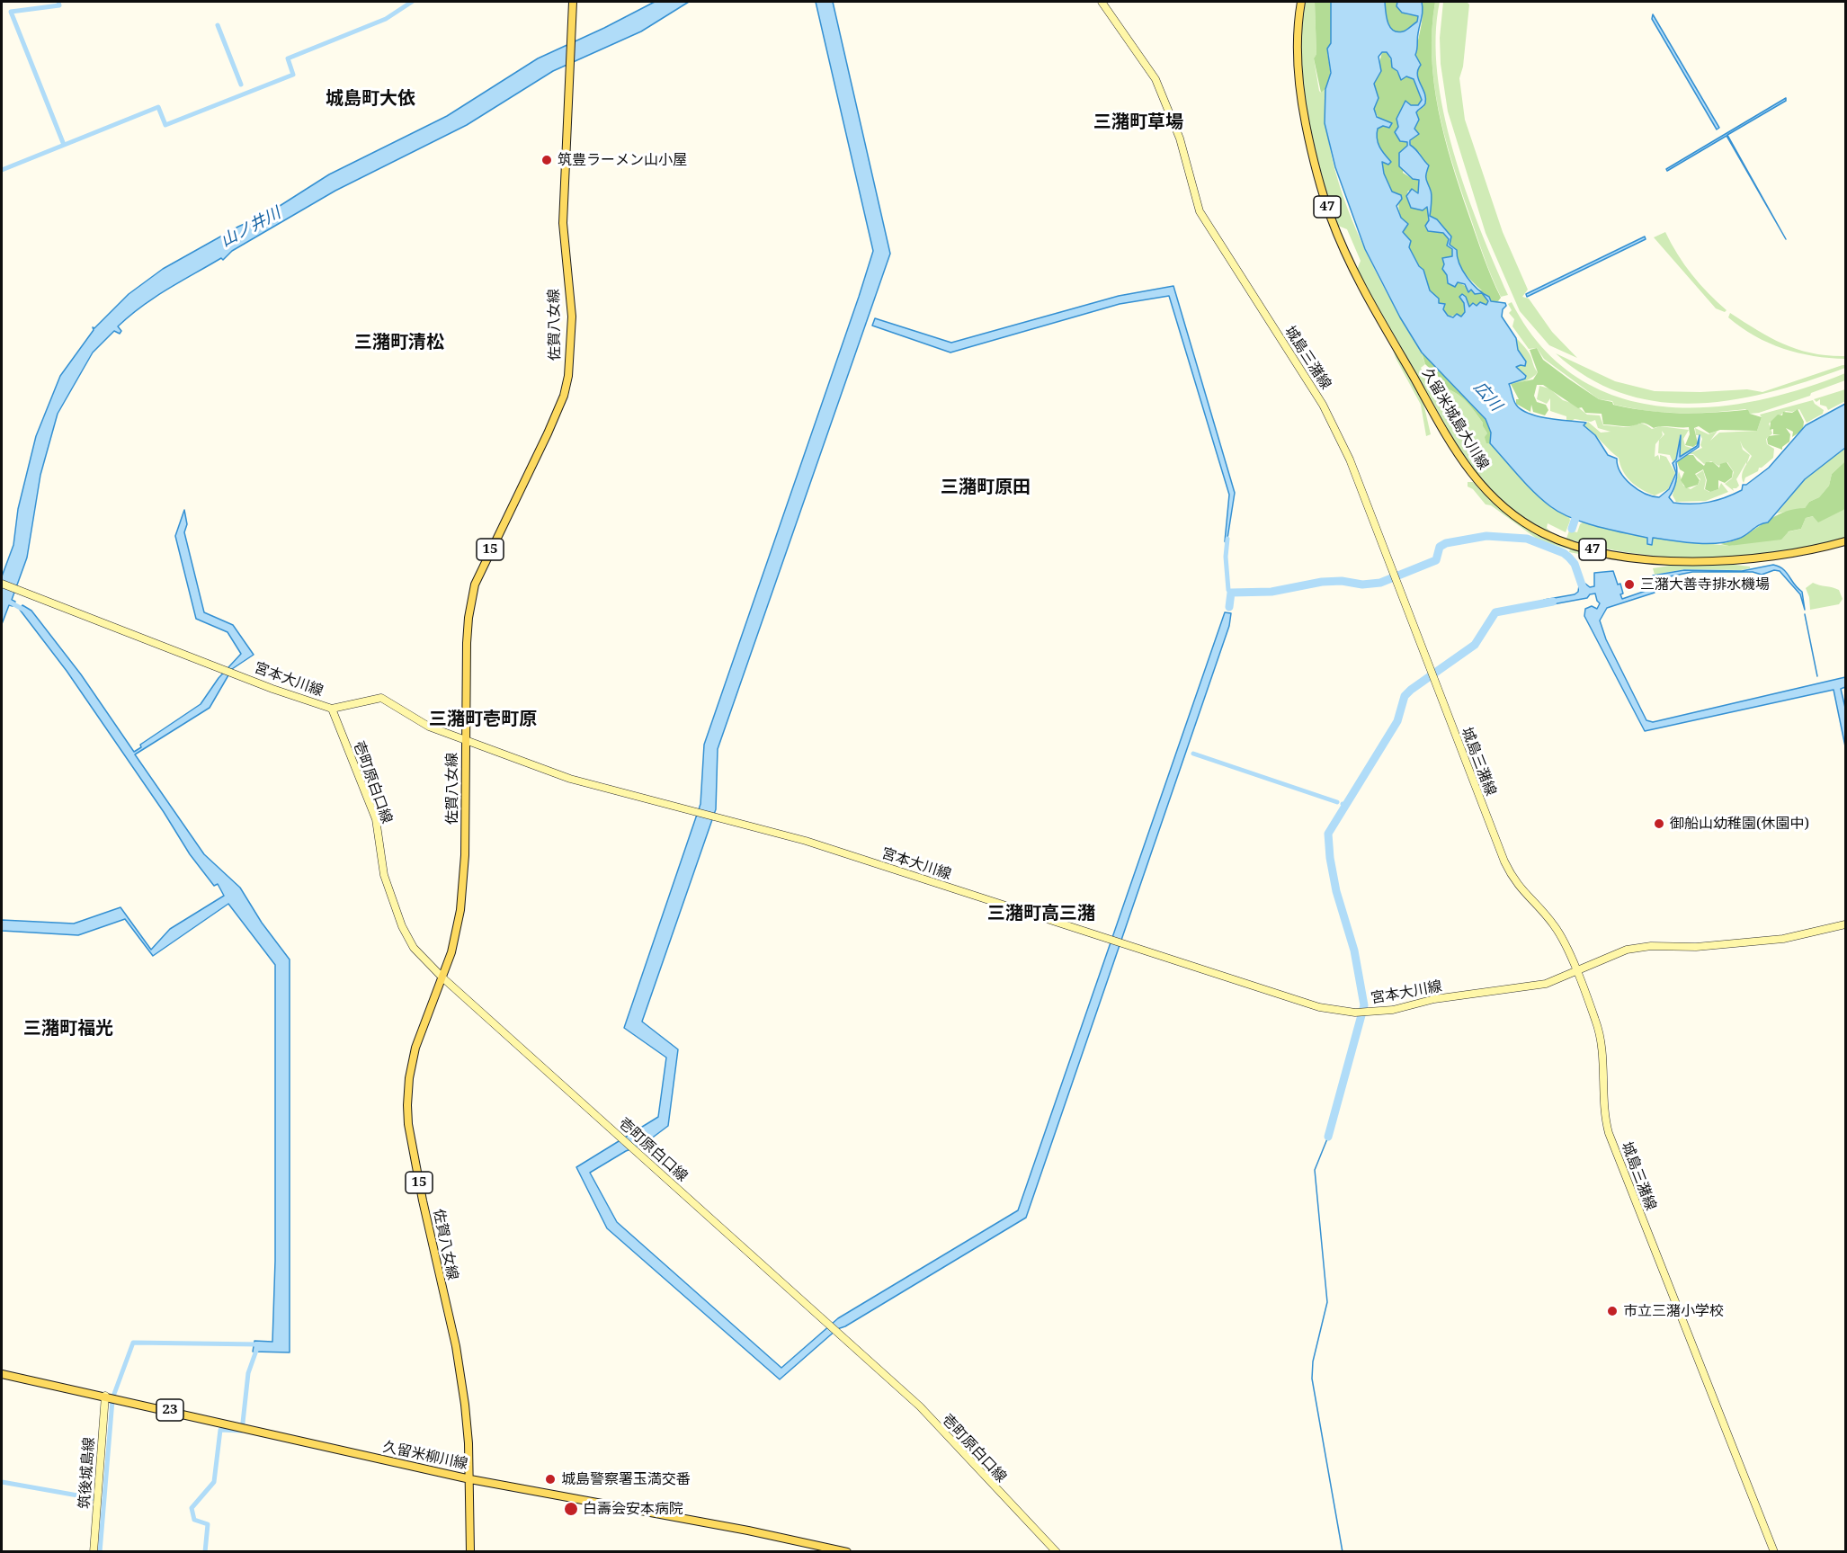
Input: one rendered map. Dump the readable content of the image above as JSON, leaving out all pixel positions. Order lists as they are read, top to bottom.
{
  "streets": {
    "main road": [
      "47",
      "佐賀八女線",
      "城島三潴線",
      "久留米城島大川線",
      "15",
      "宮本大川線",
      "壱町原白口線",
      "23",
      "久留米柳川線",
      "筑後城島線"
    ]
  },
  "crossings": [
    ["佐賀八女線", "宮本大川線"],
    ["佐賀八女線", "壱町原白口線"],
    ["佐賀八女線", "久留米柳川線"],
    ["城島三潴線", "宮本大川線"],
    ["宮本大川線", "壱町原白口線"],
    ["久留米柳川線", "筑後城島線"]
  ],
  "districts": [
    "城島町大依",
    "三潴町草場",
    "三潴町清松",
    "三潴町原田",
    "三潴町壱町原",
    "三潴町高三潴",
    "三潴町福光"
  ],
  "water": ["山ノ井川", "広川"],
  "places": [
    "筑豊ラーメン山小屋",
    "三潴大善寺排水機場",
    "御船山幼稚園(休園中)",
    "市立三潴小学校",
    "城島警察署玉満交番",
    "白壽会安本病院"
  ]
}
